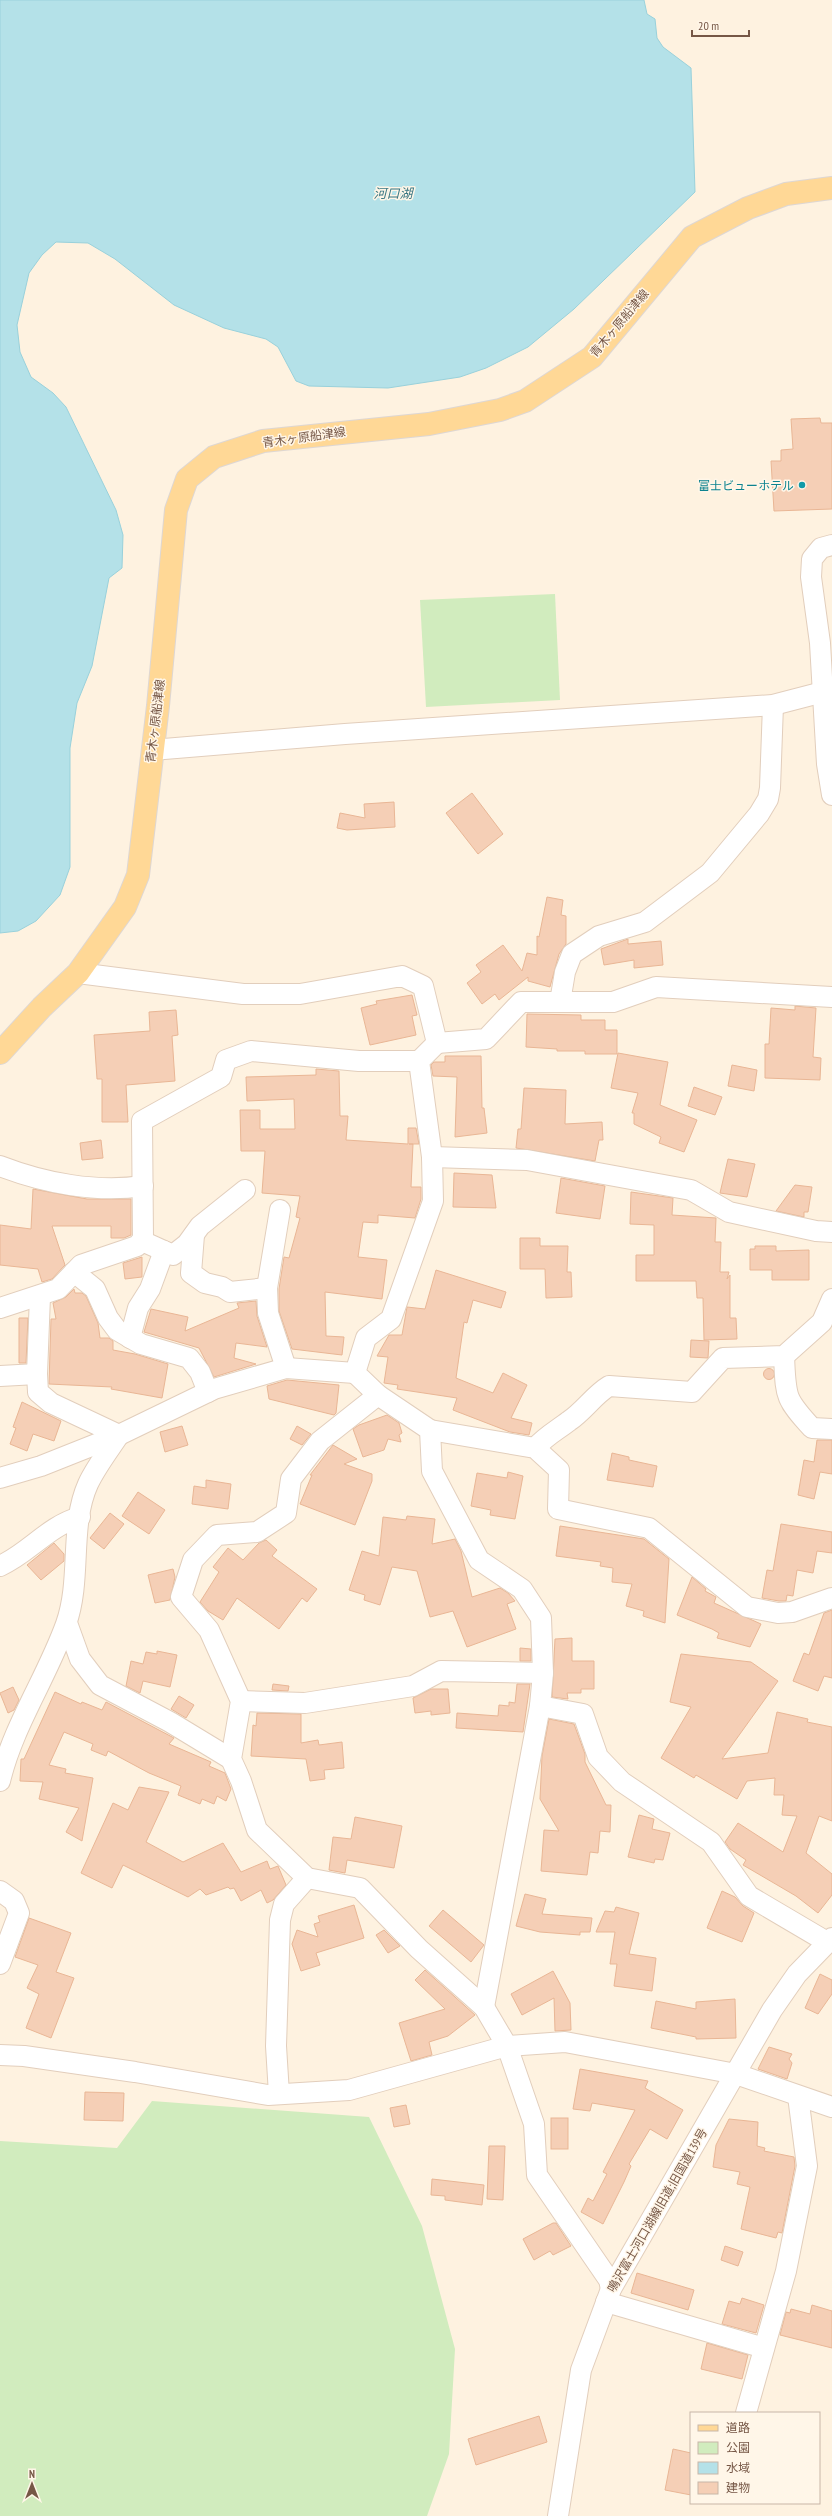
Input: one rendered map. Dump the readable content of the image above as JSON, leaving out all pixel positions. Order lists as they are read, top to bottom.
{
  "streets": {
    "main road": ["青木ヶ原船津線"],
    "street": ["鳴沢富士河口湖線旧道;旧国道139号"]
  },
  "water": ["河口湖"],
  "places": ["富士ビューホテル"],
  "legend": [
    "道路",
    "公園",
    "水域",
    "建物"
  ],
  "scale_bar": "20 m",
  "north": "top"
}
